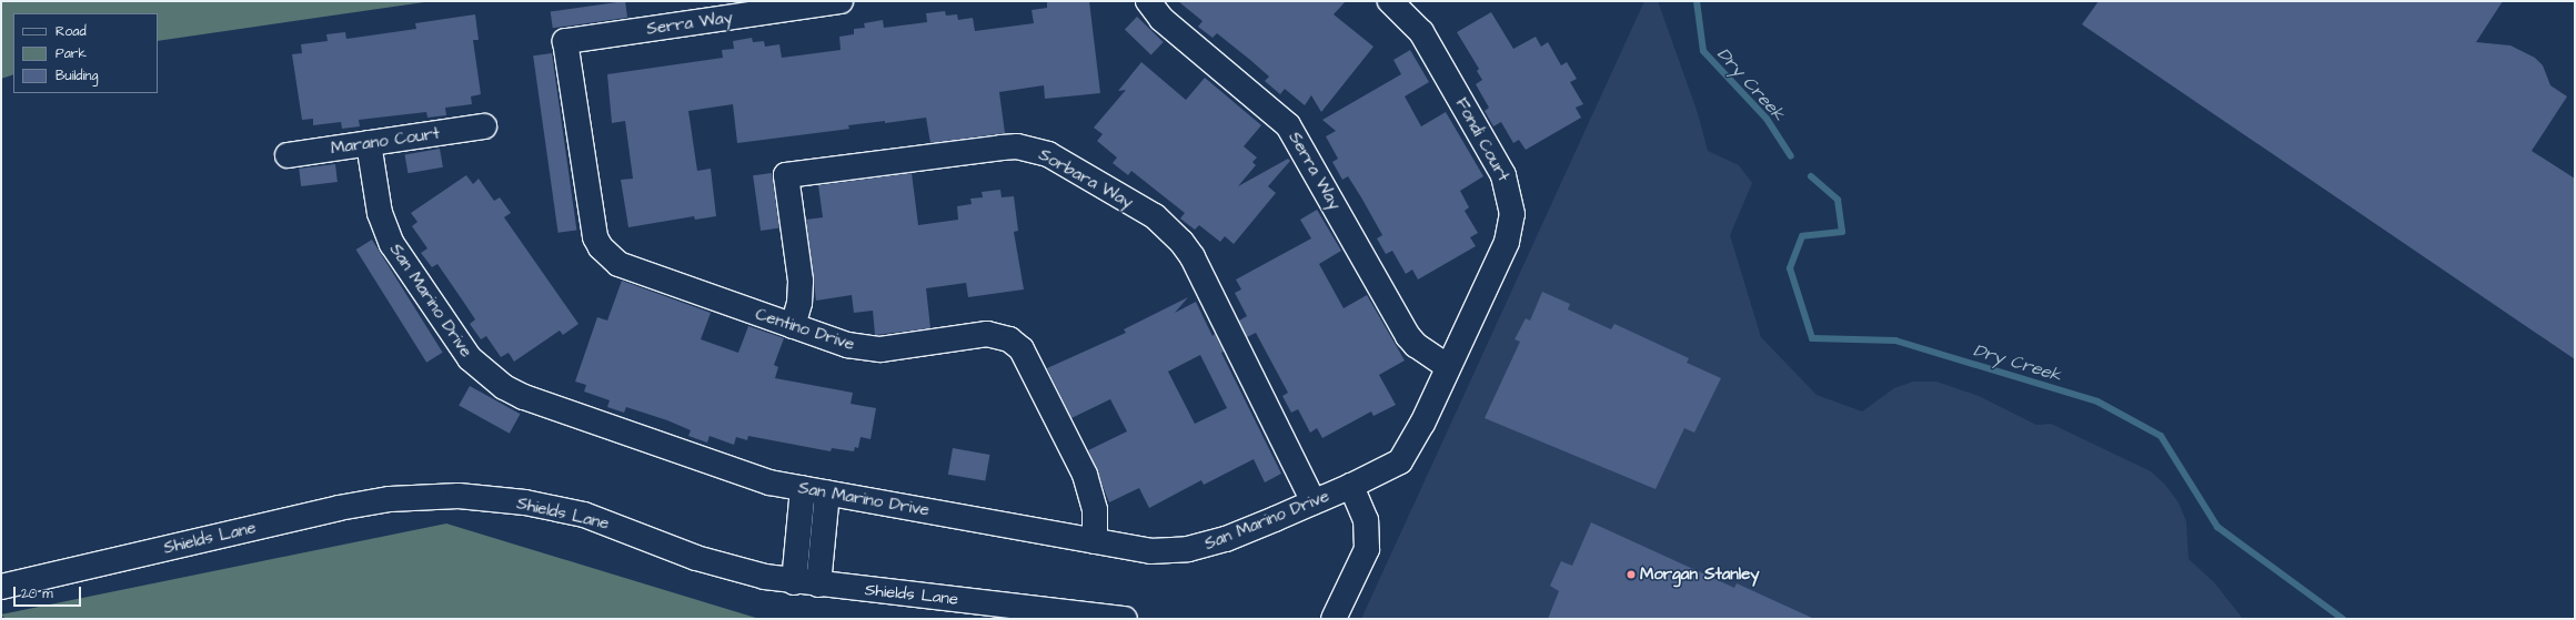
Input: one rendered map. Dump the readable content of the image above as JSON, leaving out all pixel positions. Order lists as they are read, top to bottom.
{
  "streets": {
    "street": [
      "Serra Way",
      "Fondi Court",
      "Marano Court",
      "Sorbara Way",
      "San Marino Drive",
      "Centino Drive",
      "Shields Lane"
    ]
  },
  "crossings": [
    ["Serra Way", "Fondi Court"],
    ["Serra Way", "San Marino Drive"],
    ["Serra Way", "Centino Drive"],
    ["Fondi Court", "San Marino Drive"],
    ["Marano Court", "San Marino Drive"],
    ["Sorbara Way", "San Marino Drive"],
    ["Sorbara Way", "Centino Drive"],
    ["San Marino Drive", "Centino Drive"]
  ],
  "water": ["Dry Creek"],
  "places": ["Morgan Stanley"],
  "legend": ["Road", "Park", "Building"],
  "scale_bar": "20 m"
}
